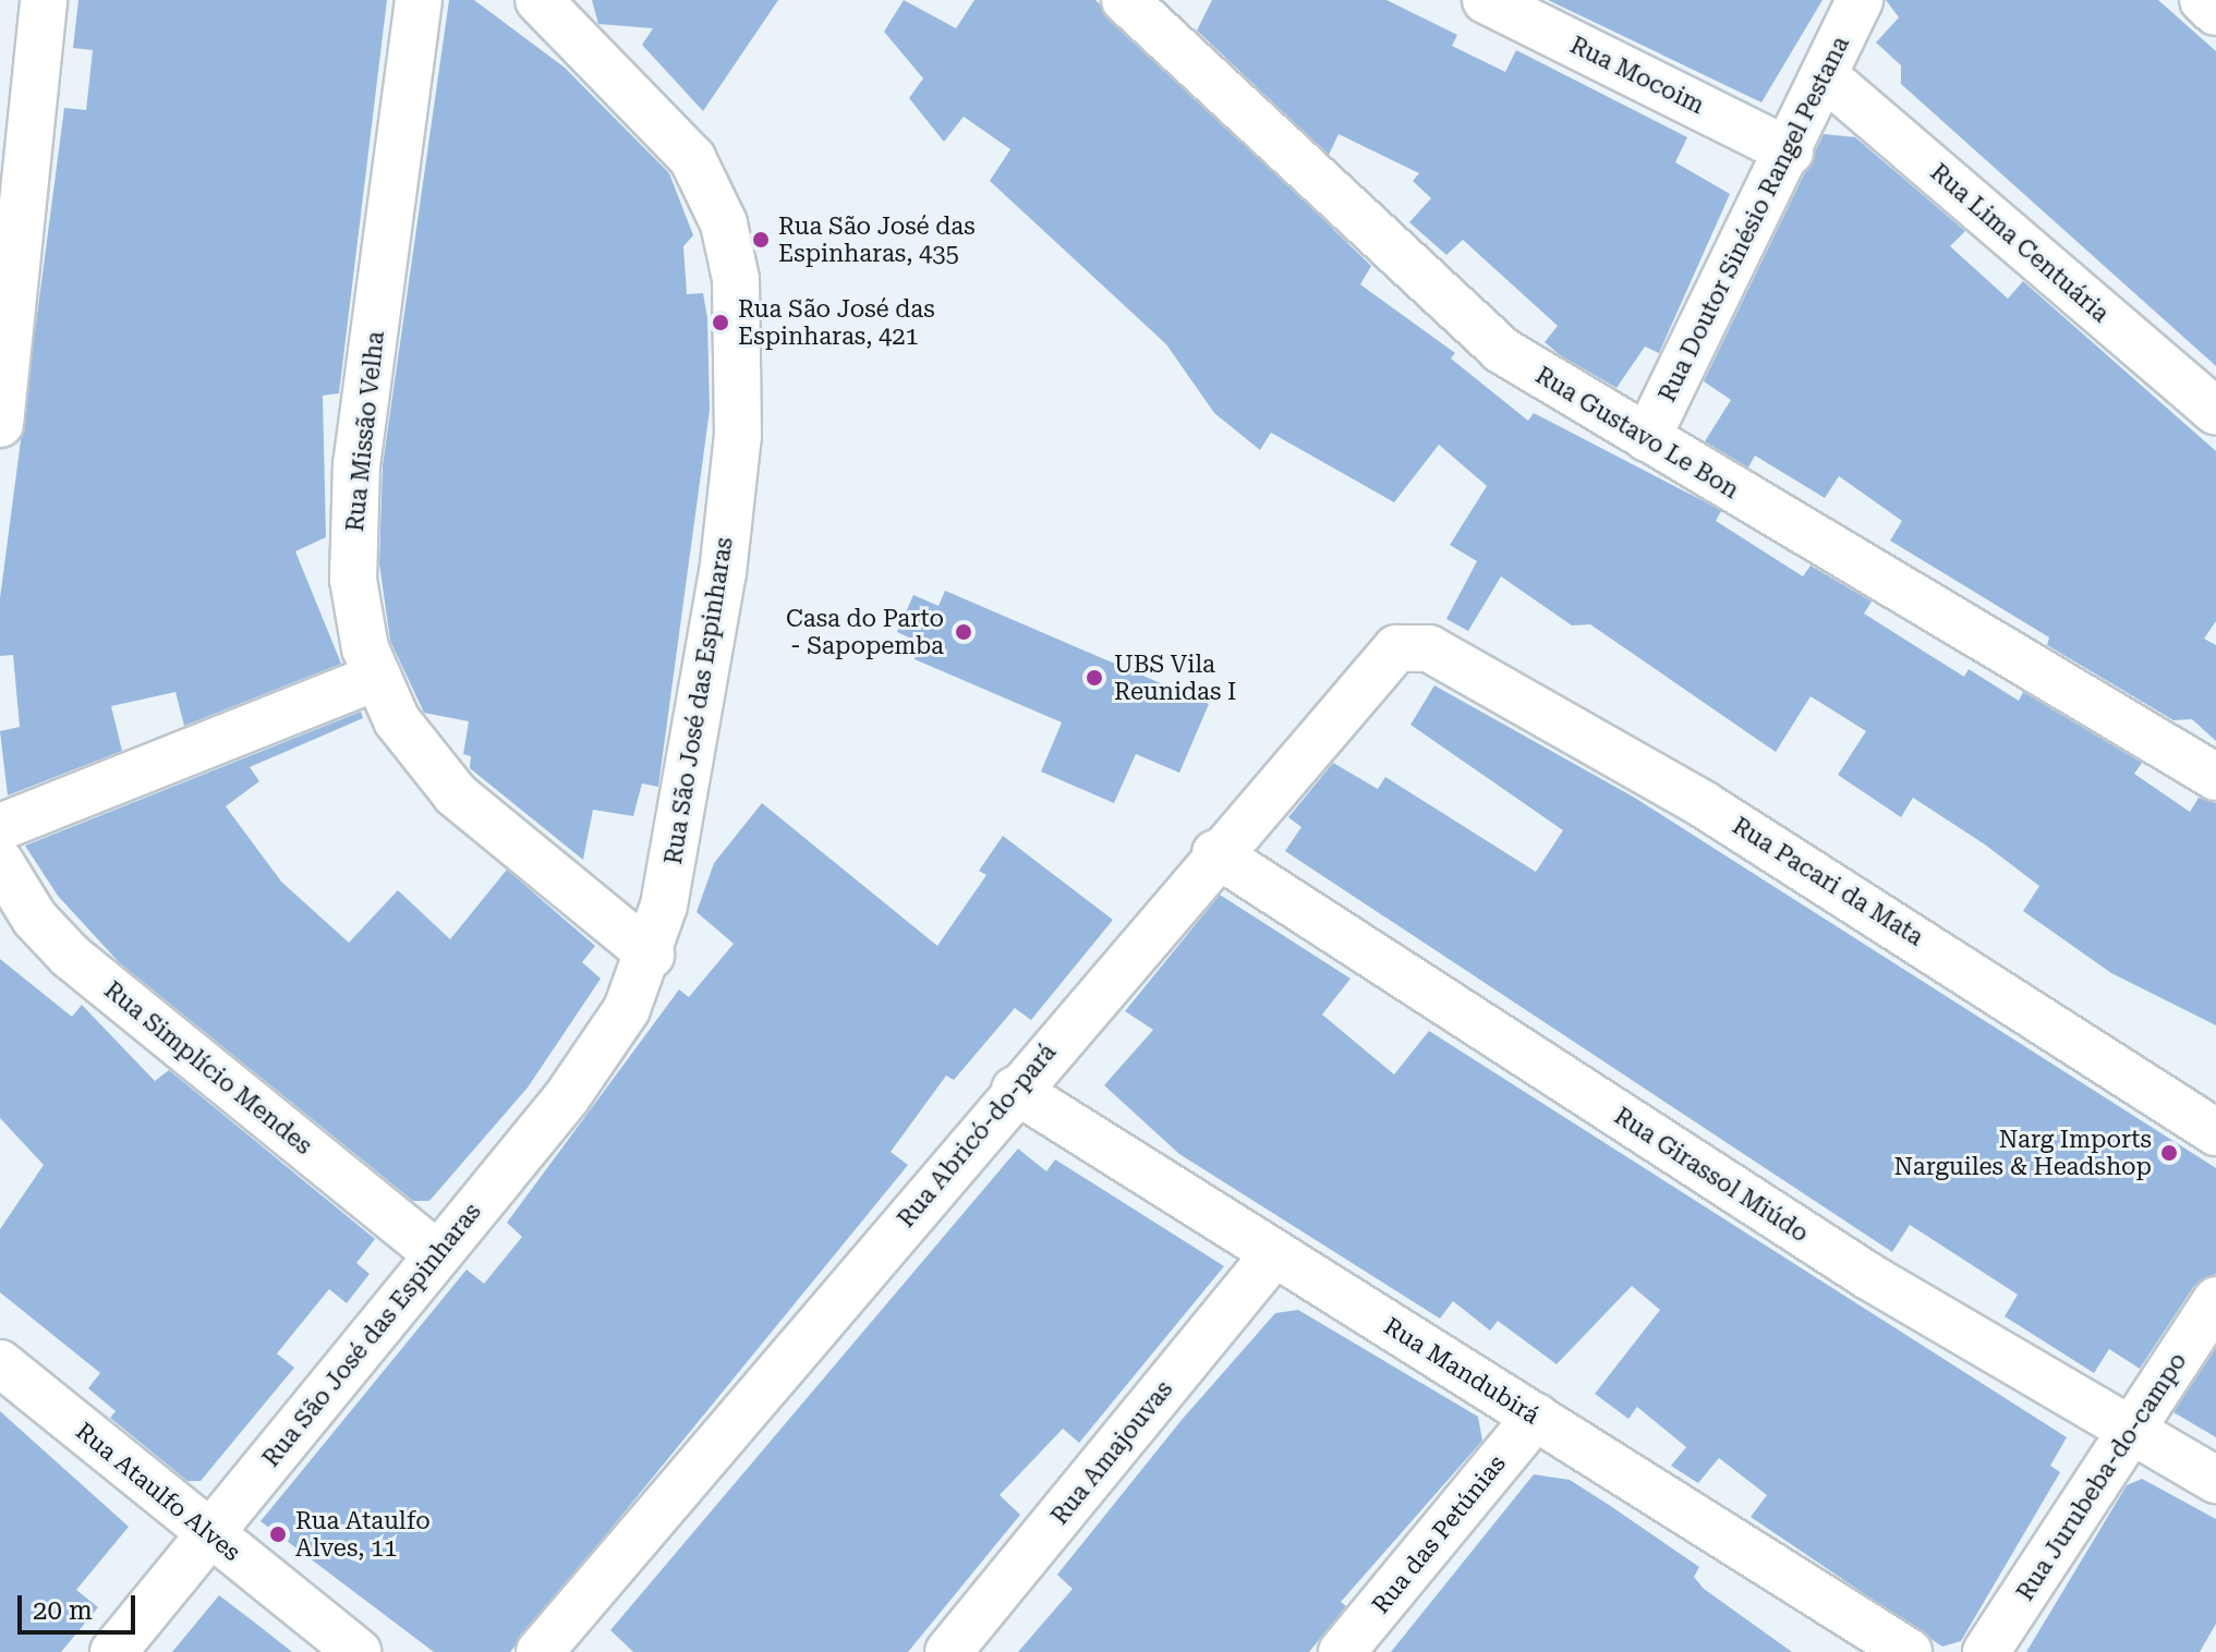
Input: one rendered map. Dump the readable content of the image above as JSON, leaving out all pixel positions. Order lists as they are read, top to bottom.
{
  "streets": {
    "street": [
      "Rua Mocoim",
      "Rua Doutor Sinésio Rangel Pestana",
      "Rua Lima Centuária",
      "Rua Missão Velha",
      "Rua Gustavo Le Bon",
      "Rua São José das Espinharas",
      "Rua Pacari da Mata",
      "Rua Simplício Mendes",
      "Rua Abricó-do-pará",
      "Rua Girassol Miúdo",
      "Rua Mandubirá",
      "Rua Amajouvas",
      "Rua Jurubeba-do-campo",
      "Rua Ataulfo Alves",
      "Rua das Petúnias"
    ]
  },
  "crossings": [
    ["Rua Mocoim", "Rua Doutor Sinésio Rangel Pestana"],
    ["Rua Doutor Sinésio Rangel Pestana", "Rua Lima Centuária"],
    ["Rua Doutor Sinésio Rangel Pestana", "Rua Gustavo Le Bon"],
    ["Rua Missão Velha", "Rua São José das Espinharas"],
    ["Rua São José das Espinharas", "Rua Simplício Mendes"],
    ["Rua São José das Espinharas", "Rua Ataulfo Alves"],
    ["Rua Pacari da Mata", "Rua Abricó-do-pará"],
    ["Rua Abricó-do-pará", "Rua Girassol Miúdo"],
    ["Rua Abricó-do-pará", "Rua Mandubirá"],
    ["Rua Girassol Miúdo", "Rua Jurubeba-do-campo"],
    ["Rua Mandubirá", "Rua Amajouvas"],
    ["Rua Mandubirá", "Rua das Petúnias"]
  ],
  "places": [
    "Rua São José das Espinharas, 435",
    "Rua São José das Espinharas, 421",
    "Casa do Parto - Sapopemba",
    "UBS Vila Reunidas I",
    "Narg Imports Narguiles & Headshop",
    "Rua Ataulfo Alves, 11"
  ],
  "scale_bar": "20 m"
}
